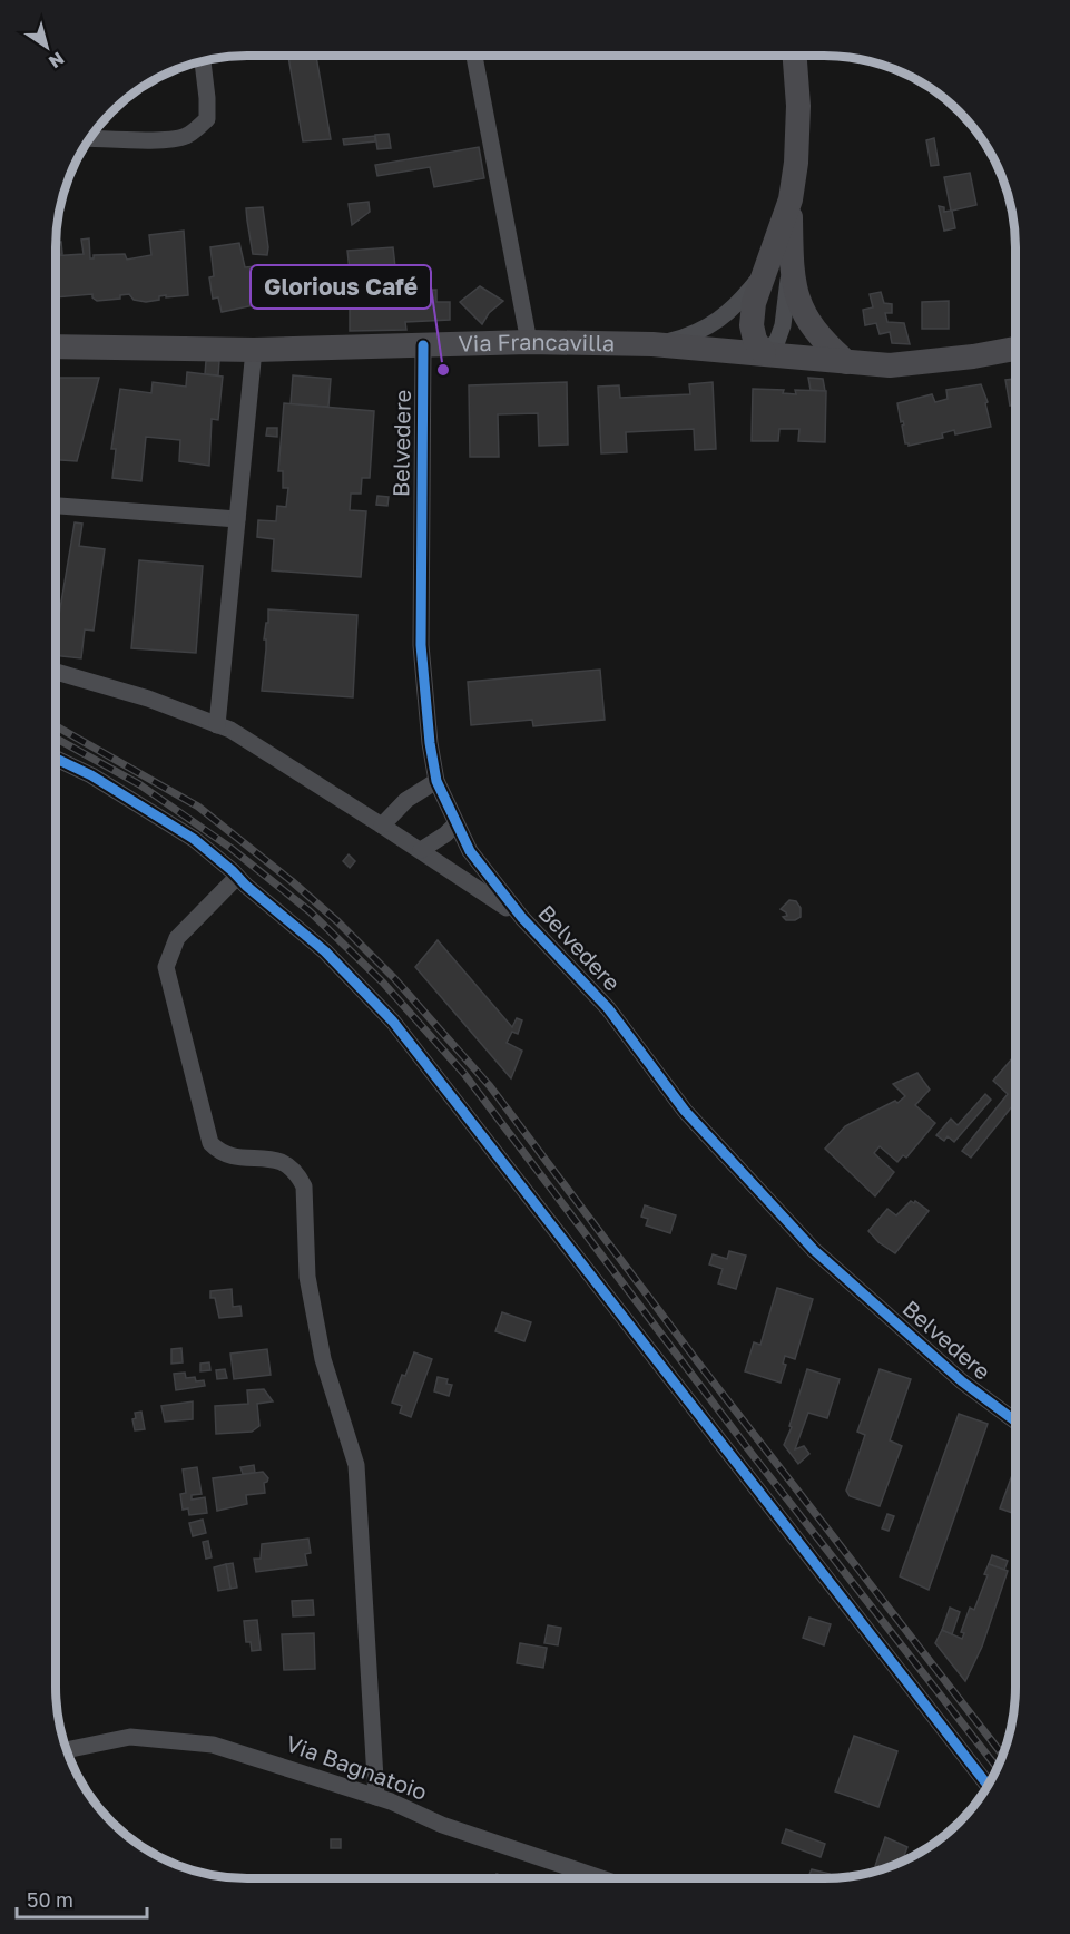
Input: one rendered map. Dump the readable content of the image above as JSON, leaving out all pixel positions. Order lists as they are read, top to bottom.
{
  "streets": {
    "main road": ["Via Francavilla"],
    "street": ["Belvedere", "Via Bagnatoio"]
  },
  "crossings": [
    ["Via Francavilla", "Belvedere"]
  ],
  "places": ["Glorious Café"],
  "scale_bar": "50 m",
  "north": "bottom right"
}
